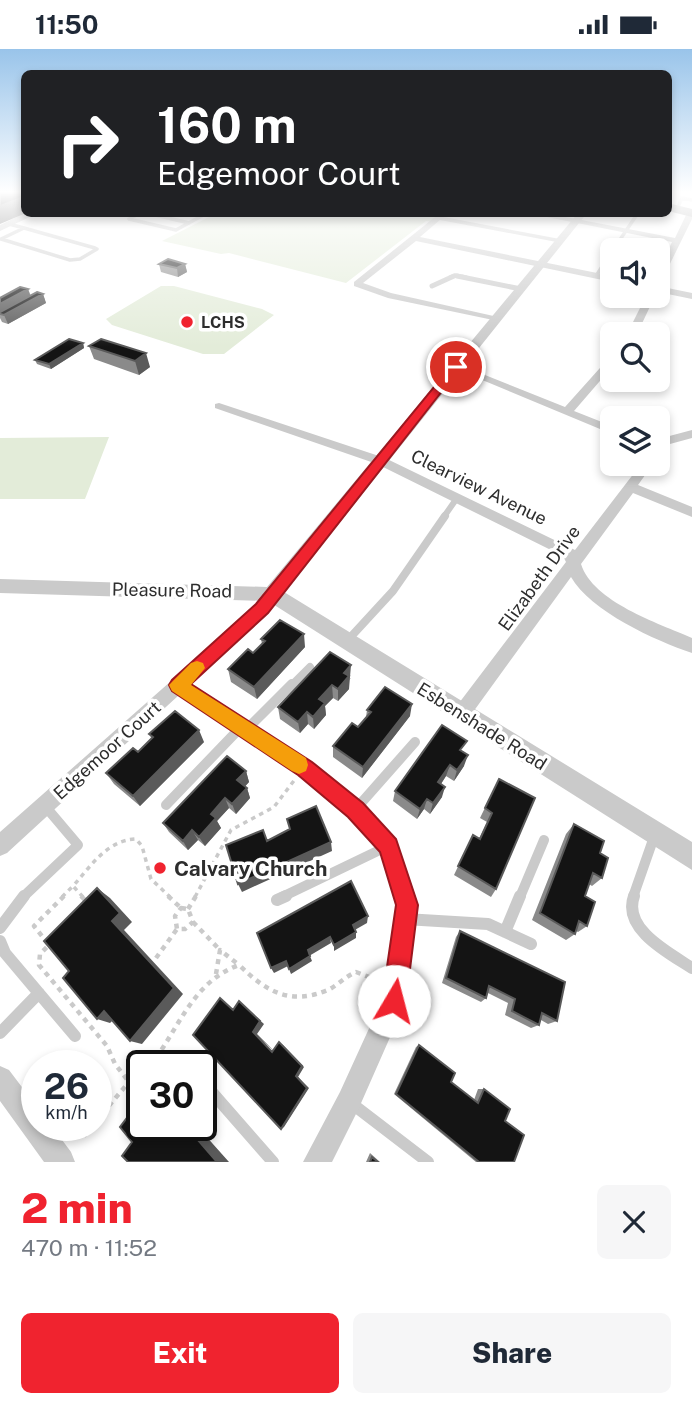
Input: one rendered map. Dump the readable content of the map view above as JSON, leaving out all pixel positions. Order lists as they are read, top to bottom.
{
  "streets": {
    "street": [
      "Clearview Avenue",
      "Elizabeth Drive",
      "Pleasure Road",
      "Esbenshade Road",
      "Edgemoor Court"
    ]
  },
  "crossings": [
    ["Clearview Avenue", "Elizabeth Drive"],
    ["Elizabeth Drive", "Esbenshade Road"],
    ["Pleasure Road", "Esbenshade Road"],
    ["Pleasure Road", "Edgemoor Court"],
    ["Esbenshade Road", "Edgemoor Court"]
  ],
  "places": ["LCHS", "Calvary Church"],
  "page": {
    "status": "11:50",
    "turn": ["160 m", "Edgemoor Court"],
    "speed": "26 km/h",
    "limit": "30",
    "heading": ["2 min", "470 m · 11:52"],
    "buttons": ["Exit", "Share"]
  }
}
